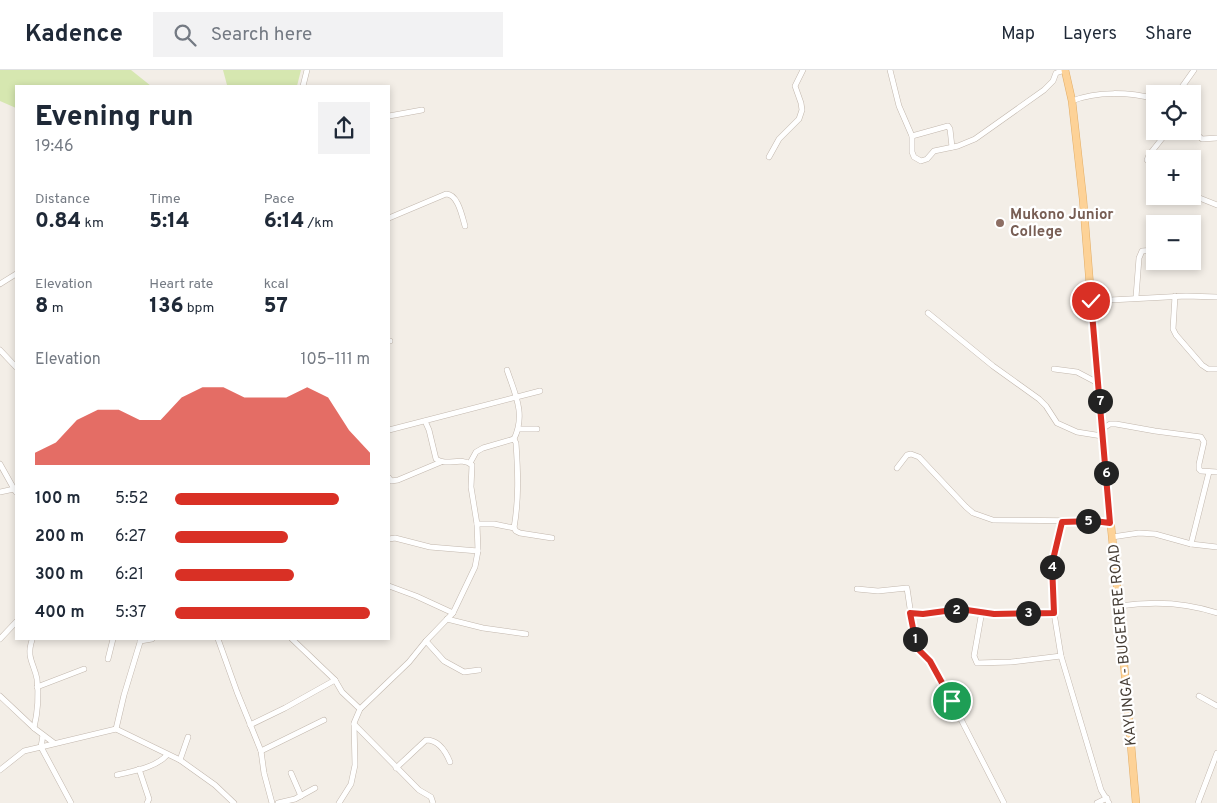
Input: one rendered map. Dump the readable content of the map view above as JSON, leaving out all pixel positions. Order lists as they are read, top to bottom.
{
  "streets": {
    "main road": ["KAYUNGA - BUGERERE ROAD"]
  },
  "places": ["Mukono Junior College"],
  "page": {
    "header": "Kadence",
    "search": "Search here",
    "nav": ["Map", "Layers", "Share"],
    "map_buttons": ["+", "−"],
    "heading": ["Evening run", "19:46"],
    "stats": [
      ["Distance", "0.84 km"],
      ["Time", "5:14"],
      ["Pace", "6:14 /km"],
      ["Elevation", "8 m"],
      ["Heart rate", "136 bpm"],
      ["kcal", "57"]
    ],
    "chart": ["Elevation", "105–111 m"],
    "pins": [
      "7",
      "6",
      "5",
      "4",
      "2",
      "3",
      "1"
    ],
    "list": [
      {
        "name": "100 m",
        "note": "5:52"
      },
      {
        "name": "200 m",
        "note": "6:27"
      },
      {
        "name": "300 m",
        "note": "6:21"
      },
      {
        "name": "400 m",
        "note": "5:37"
      }
    ]
  }
}
